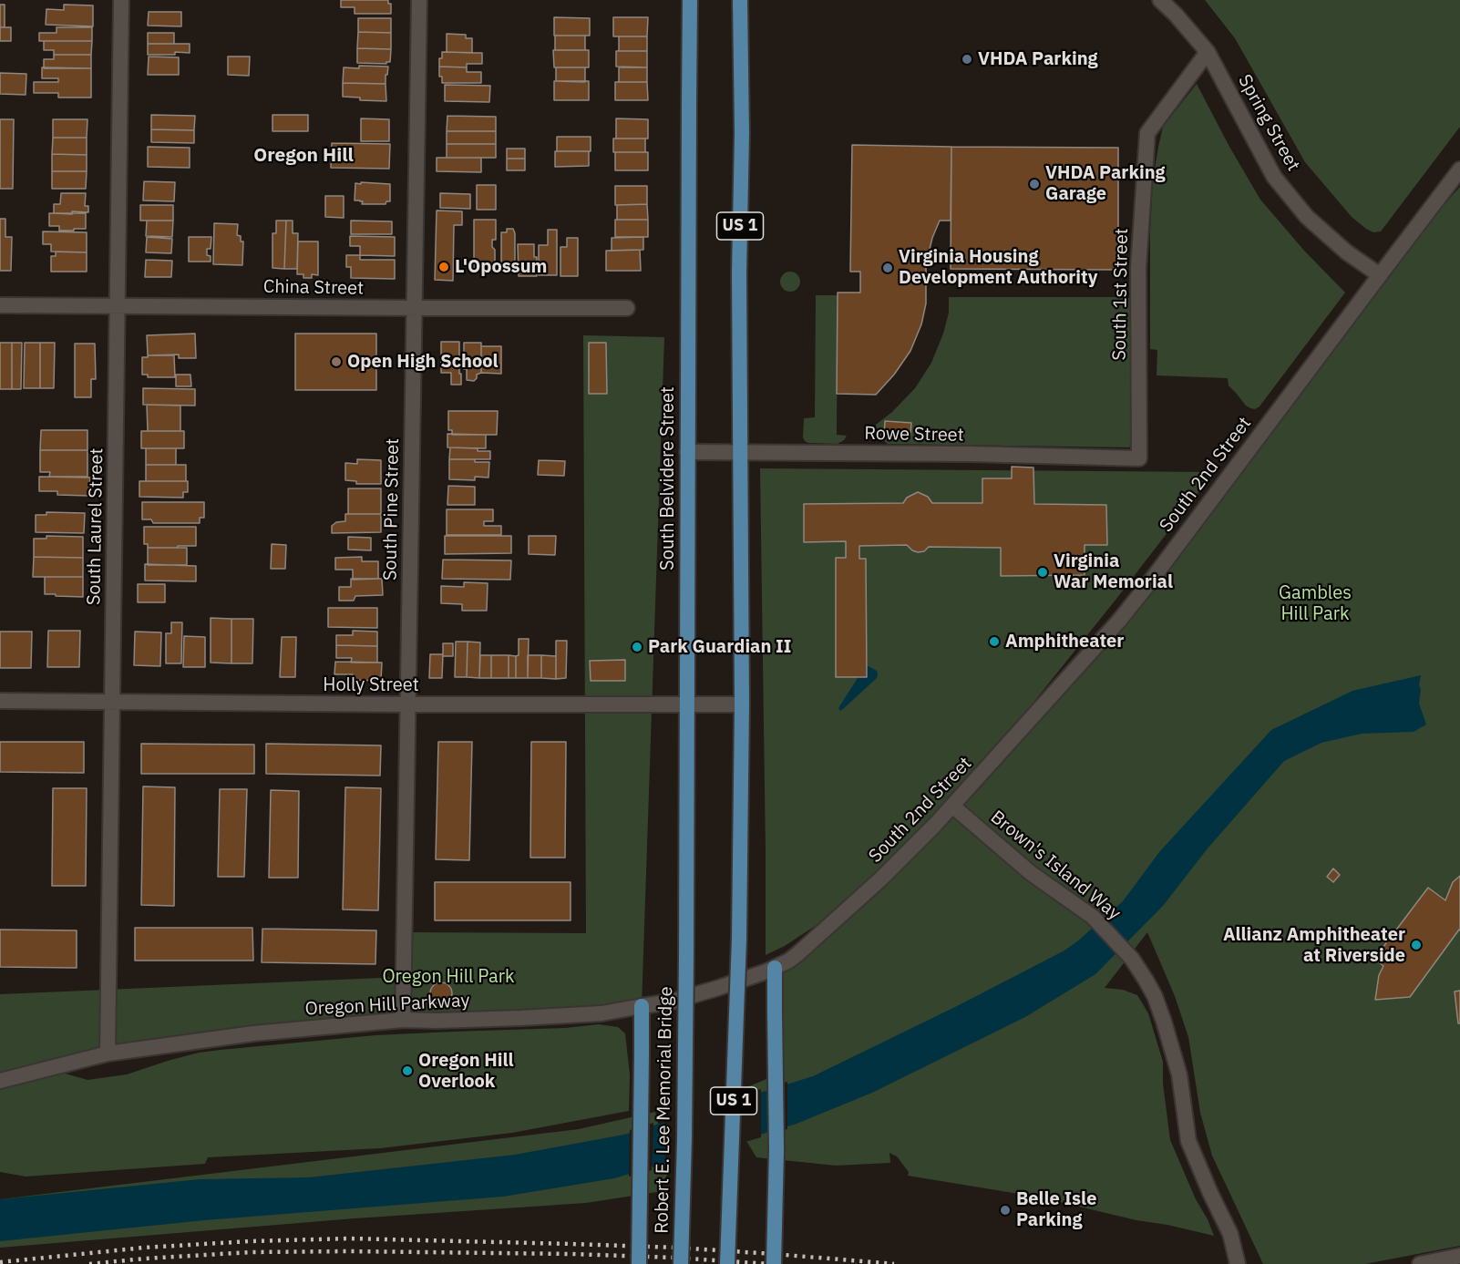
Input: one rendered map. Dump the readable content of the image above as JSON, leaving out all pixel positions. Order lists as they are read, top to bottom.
{
  "streets": {
    "main road": ["US 1", "South Belvidere Street", "Robert E. Lee Memorial Bridge"],
    "street": [
      "Spring Street",
      "China Street",
      "South 1st Street",
      "Rowe Street",
      "South 2nd Street",
      "South Pine Street",
      "South Laurel Street",
      "Holly Street",
      "Brown's Island Way",
      "Oregon Hill Parkway"
    ]
  },
  "crossings": [
    ["Spring Street", "South 1st Street"],
    ["Spring Street", "South 2nd Street"],
    ["US 1", "Rowe Street"],
    ["US 1", "Holly Street"],
    ["China Street", "South Pine Street"],
    ["China Street", "South Laurel Street"],
    ["South 1st Street", "Rowe Street"],
    ["Rowe Street", "South Belvidere Street"],
    ["South 2nd Street", "Brown's Island Way"],
    ["South 2nd Street", "Oregon Hill Parkway"],
    ["South Belvidere Street", "Holly Street"],
    ["South Belvidere Street", "Robert E. Lee Memorial Bridge"],
    ["South Pine Street", "Holly Street"],
    ["South Pine Street", "Oregon Hill Parkway"],
    ["South Laurel Street", "Holly Street"],
    ["South Laurel Street", "Oregon Hill Parkway"]
  ],
  "districts": ["Oregon Hill"],
  "parks": ["Gambles Hill Park", "Oregon Hill Park"],
  "places": [
    "VHDA Parking",
    "VHDA Parking Garage",
    "L'Opossum",
    "Virginia Housing Development Authority",
    "Open High School",
    "Virginia War Memorial",
    "Amphitheater",
    "Park Guardian II",
    "Allianz Amphitheater at Riverside",
    "Oregon Hill Overlook",
    "Belle Isle Parking"
  ]
}
